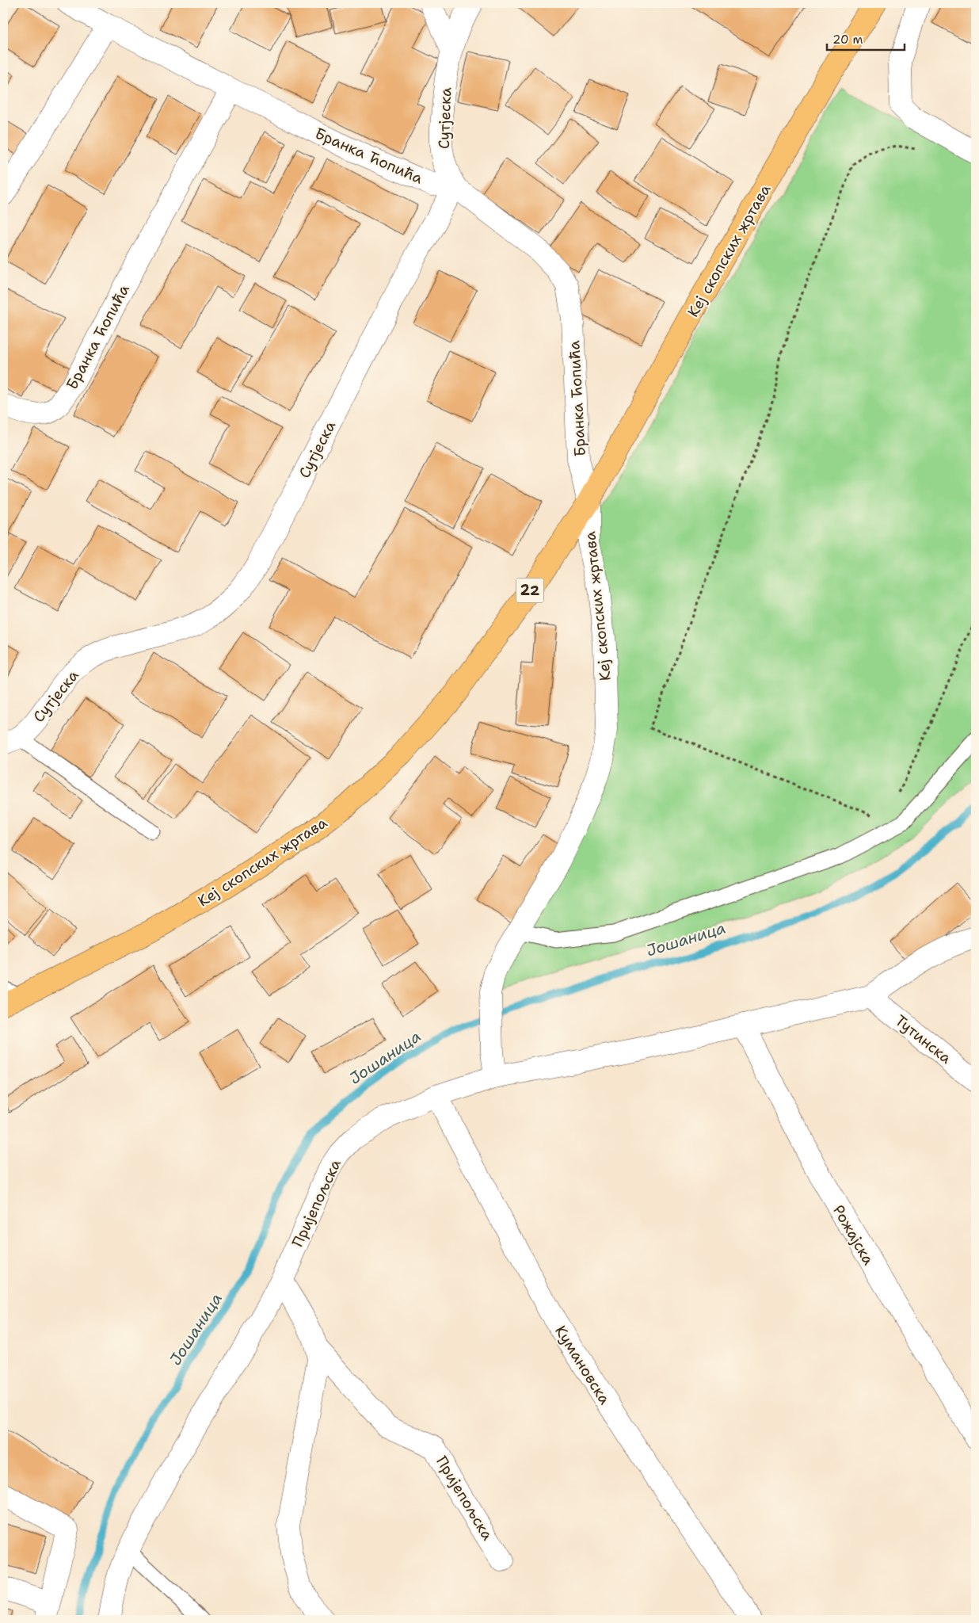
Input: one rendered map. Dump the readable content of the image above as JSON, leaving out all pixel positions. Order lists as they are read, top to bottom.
{
  "streets": {
    "main road": ["Кеј скопских жртава", "22"],
    "street": [
      "Сутјеска",
      "Бранка Ћопића",
      "Тутинска",
      "Пријепољска",
      "Рожајска",
      "Кумановска"
    ]
  },
  "crossings": [
    ["Сутјеска", "Бранка Ћопића"],
    ["Бранка Ћопића", "Кеј скопских жртава"],
    ["Пријепољска", "Кумановска"]
  ],
  "water": ["Јошаница"],
  "scale_bar": "20 m"
}
